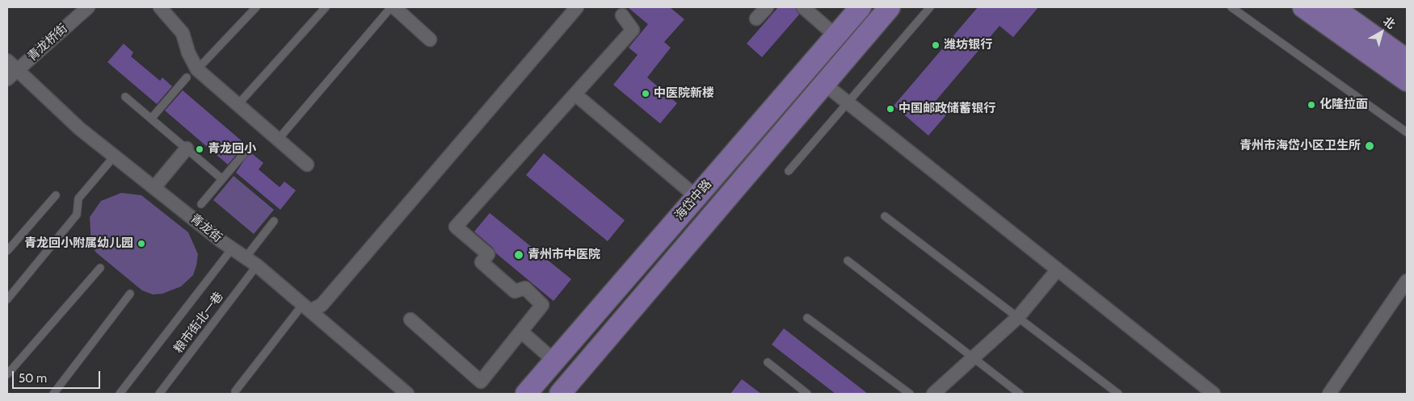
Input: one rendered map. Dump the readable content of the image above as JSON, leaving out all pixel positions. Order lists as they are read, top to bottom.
{
  "streets": {
    "main road": ["海岱中路"],
    "street": ["青龙桥街", "青龙街"],
    "lane": ["粮市街北一巷"]
  },
  "crossings": [
    ["青龙桥街", "青龙街"],
    ["青龙街", "粮市街北一巷"]
  ],
  "places": [
    "潍坊银行",
    "中医院新楼",
    "化隆拉面",
    "中国邮政储蓄银行",
    "青州市海岱小区卫生所",
    "青龙回小",
    "青龙回小附属幼儿园",
    "青州市中医院"
  ],
  "scale_bar": "50 m",
  "north": "top right"
}
